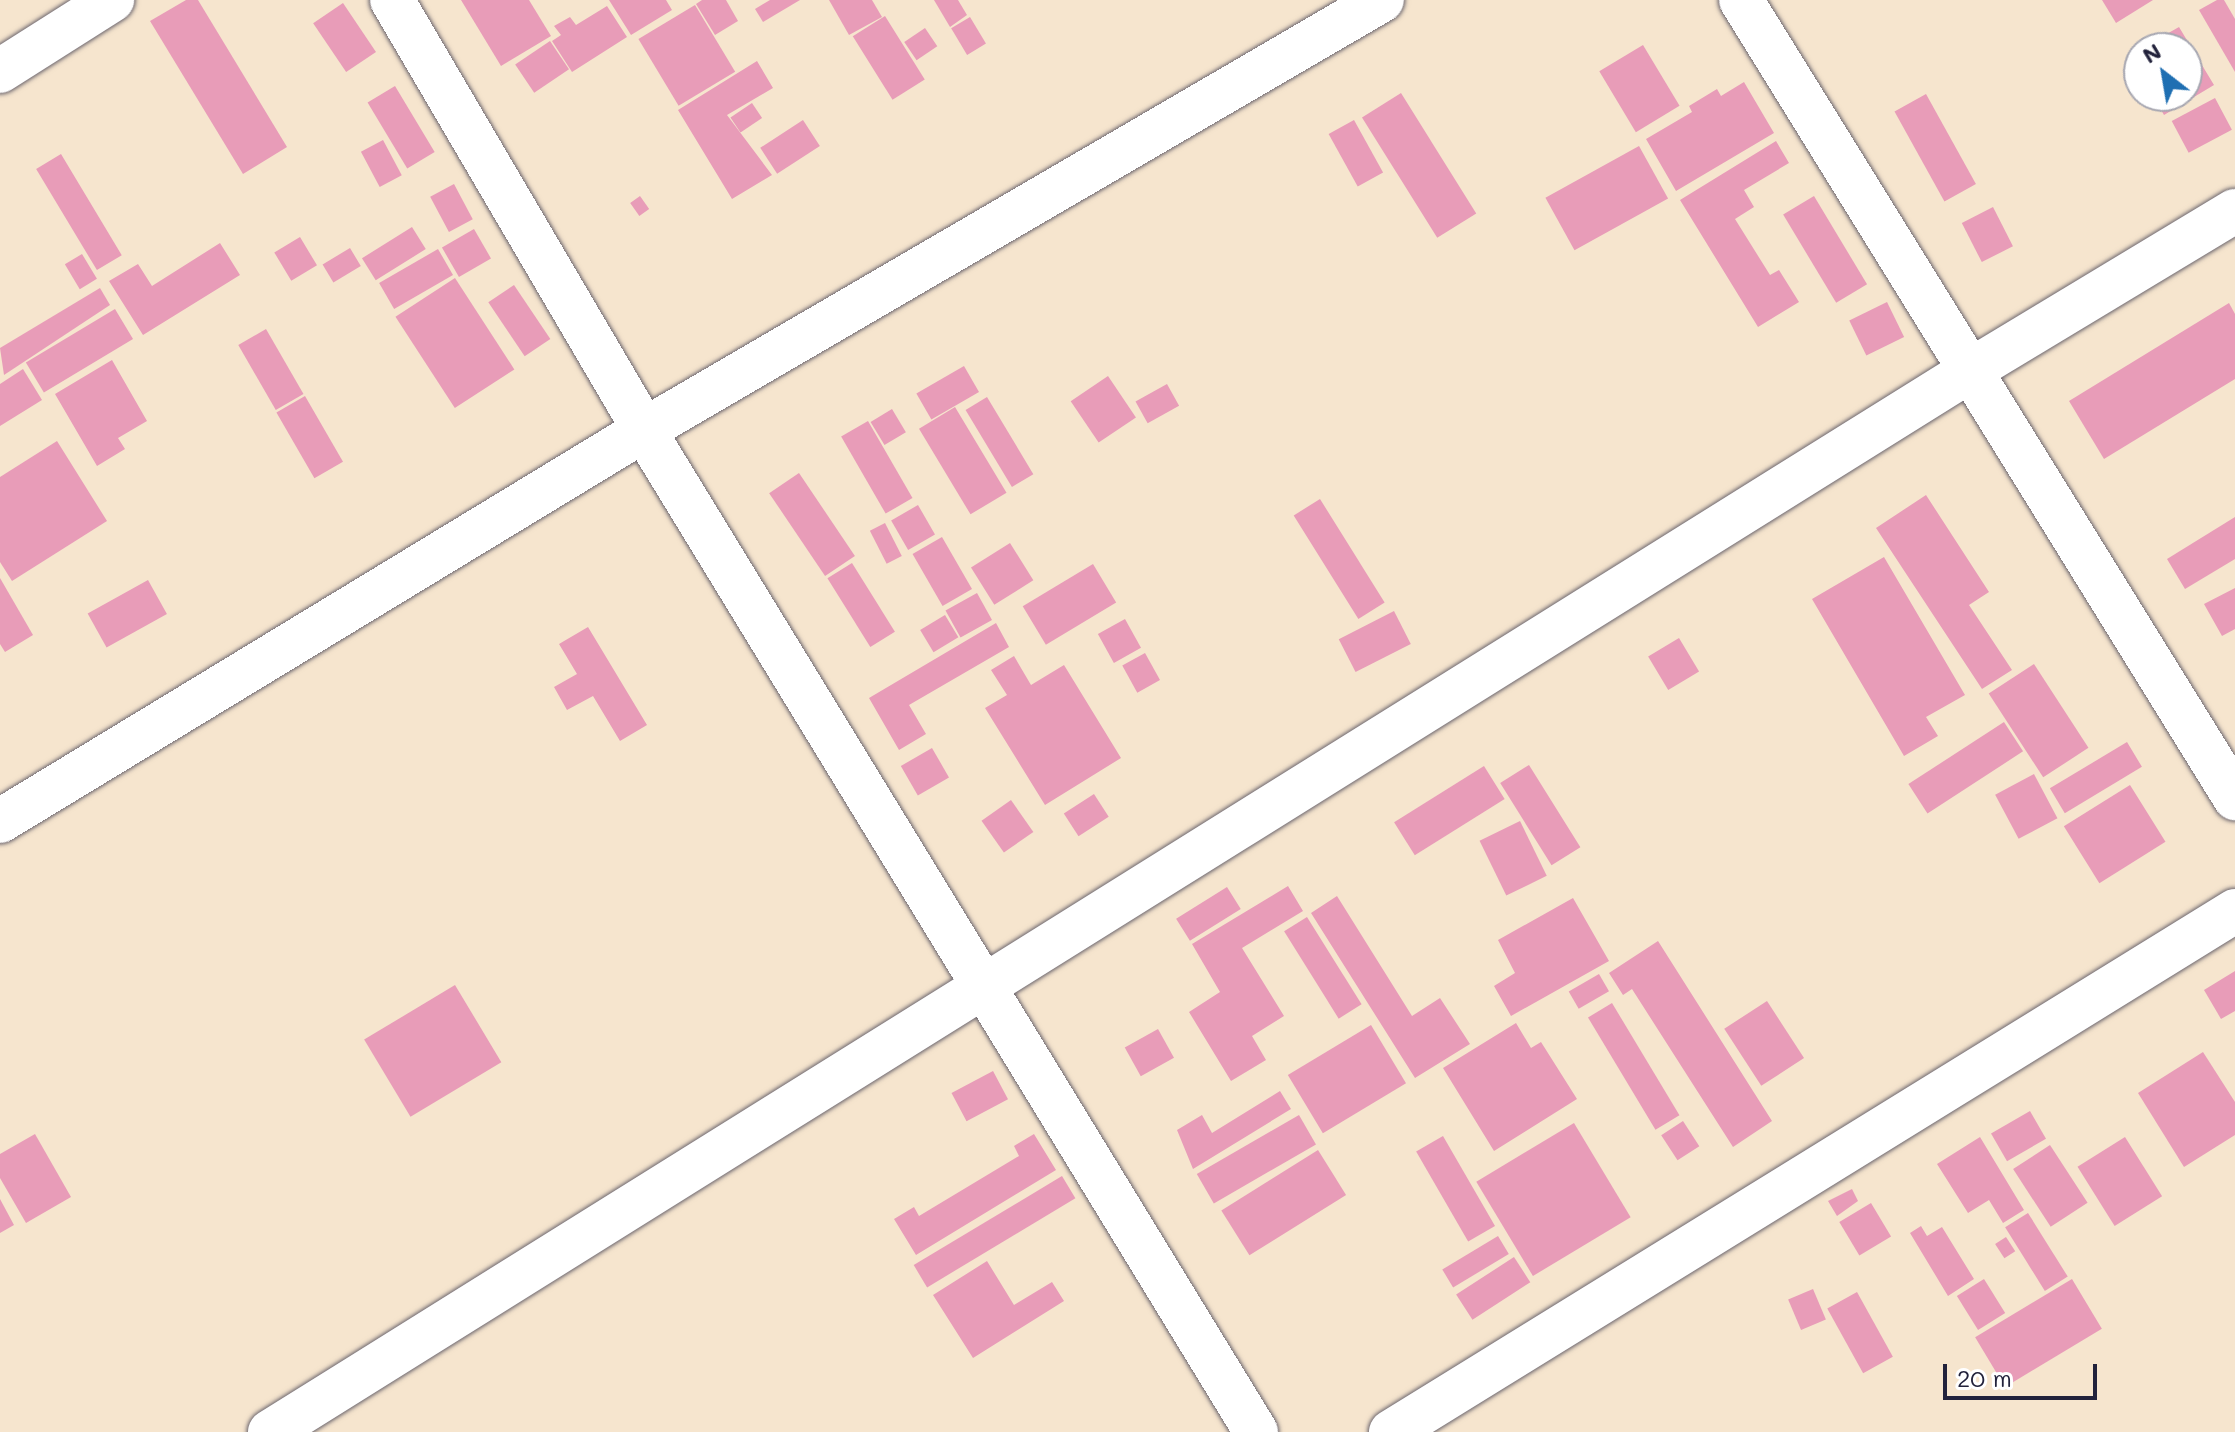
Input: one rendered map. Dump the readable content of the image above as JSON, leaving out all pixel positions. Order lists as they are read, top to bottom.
{
  "scale_bar": "20 m",
  "north": "top left"
}
